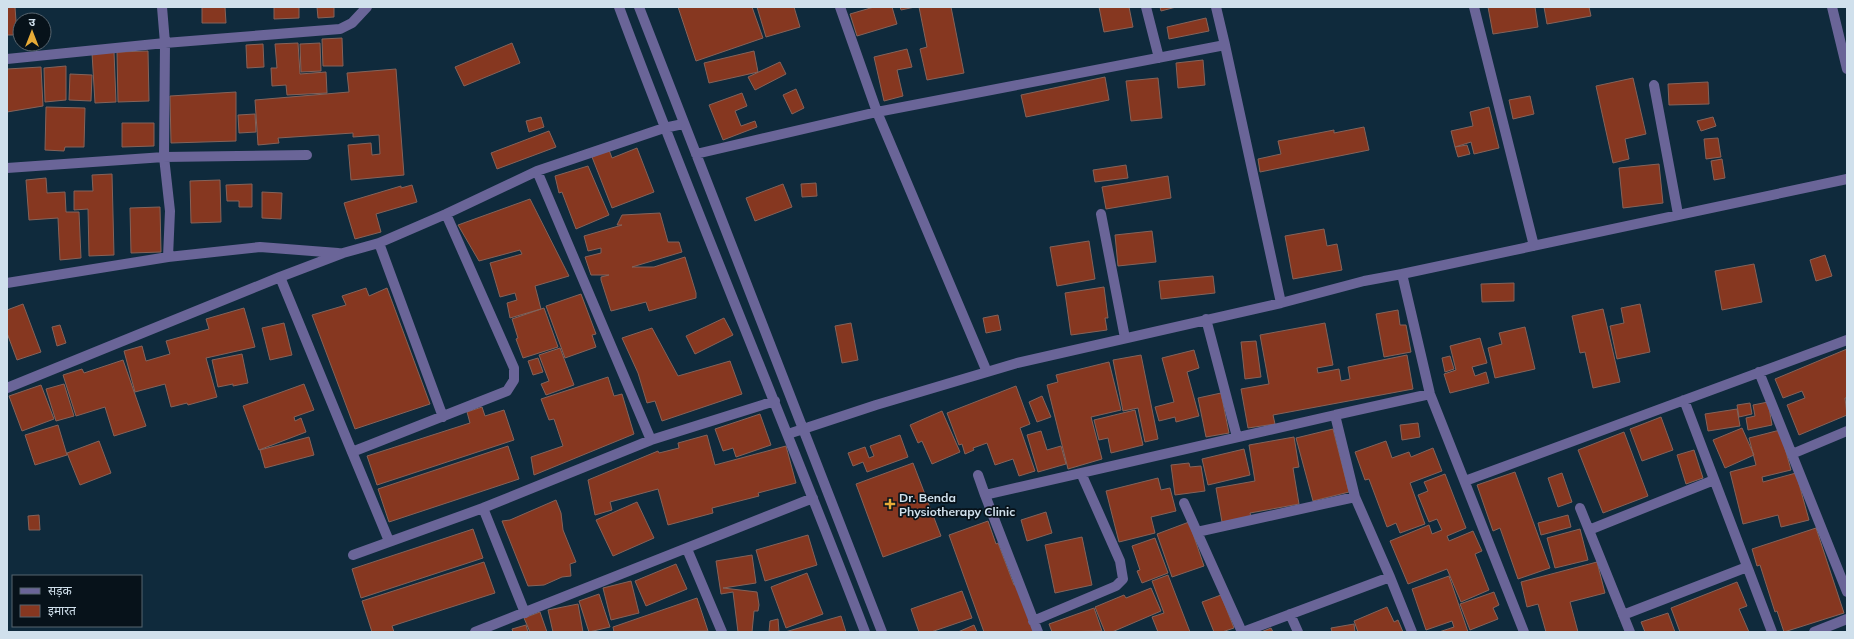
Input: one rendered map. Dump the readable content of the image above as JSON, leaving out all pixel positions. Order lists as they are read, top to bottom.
{
  "places": {
    "health": ["Dr. Benda Physiotherapy Clinic"]
  },
  "legend": ["सड़क", "इमारत"],
  "north": "top"
}
